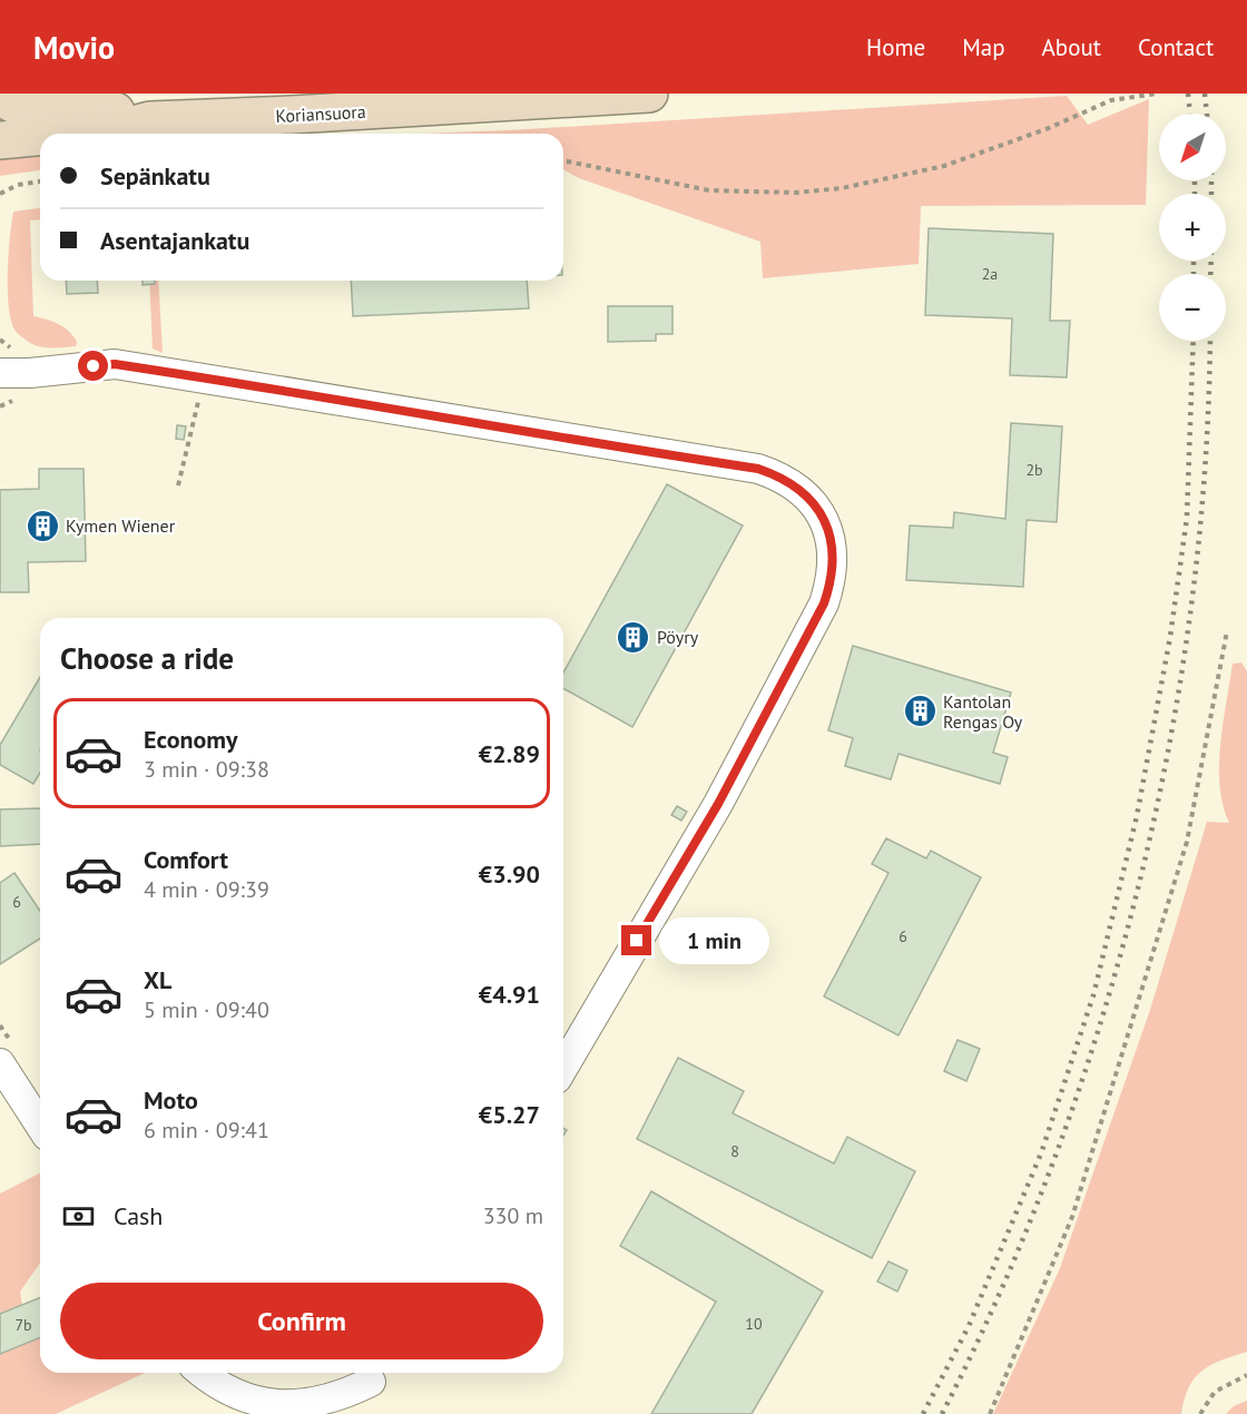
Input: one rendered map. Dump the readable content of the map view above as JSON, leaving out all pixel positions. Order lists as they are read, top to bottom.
{
  "streets": {
    "main road": ["Koriansuora"]
  },
  "places": {
    "building": ["Kymen Wiener", "Pöyry", "Kantolan Rengas Oy"]
  },
  "house_numbers": [
    "2a",
    "2b",
    "6",
    "6",
    "8",
    "10",
    "7b"
  ],
  "north": "bottom left",
  "page": {
    "header": "Movio",
    "nav": [
      "Home",
      "Map",
      "About",
      "Contact"
    ],
    "map_buttons": ["+", "−"],
    "banner": ["Sepänkatu", "Asentajankatu"],
    "heading": "Choose a ride",
    "list": [
      {
        "name": "Economy",
        "note": "3 min · 09:38",
        "value": "€2.89"
      },
      {
        "name": "Comfort",
        "note": "4 min · 09:39",
        "value": "€3.90"
      },
      {
        "name": "XL",
        "note": "5 min · 09:40",
        "value": "€4.91"
      },
      {
        "name": "Moto",
        "note": "6 min · 09:41",
        "value": "€5.27"
      }
    ],
    "bubble": "1 min",
    "pay": ["Cash", "330 m"],
    "buttons": "Confirm"
  }
}
